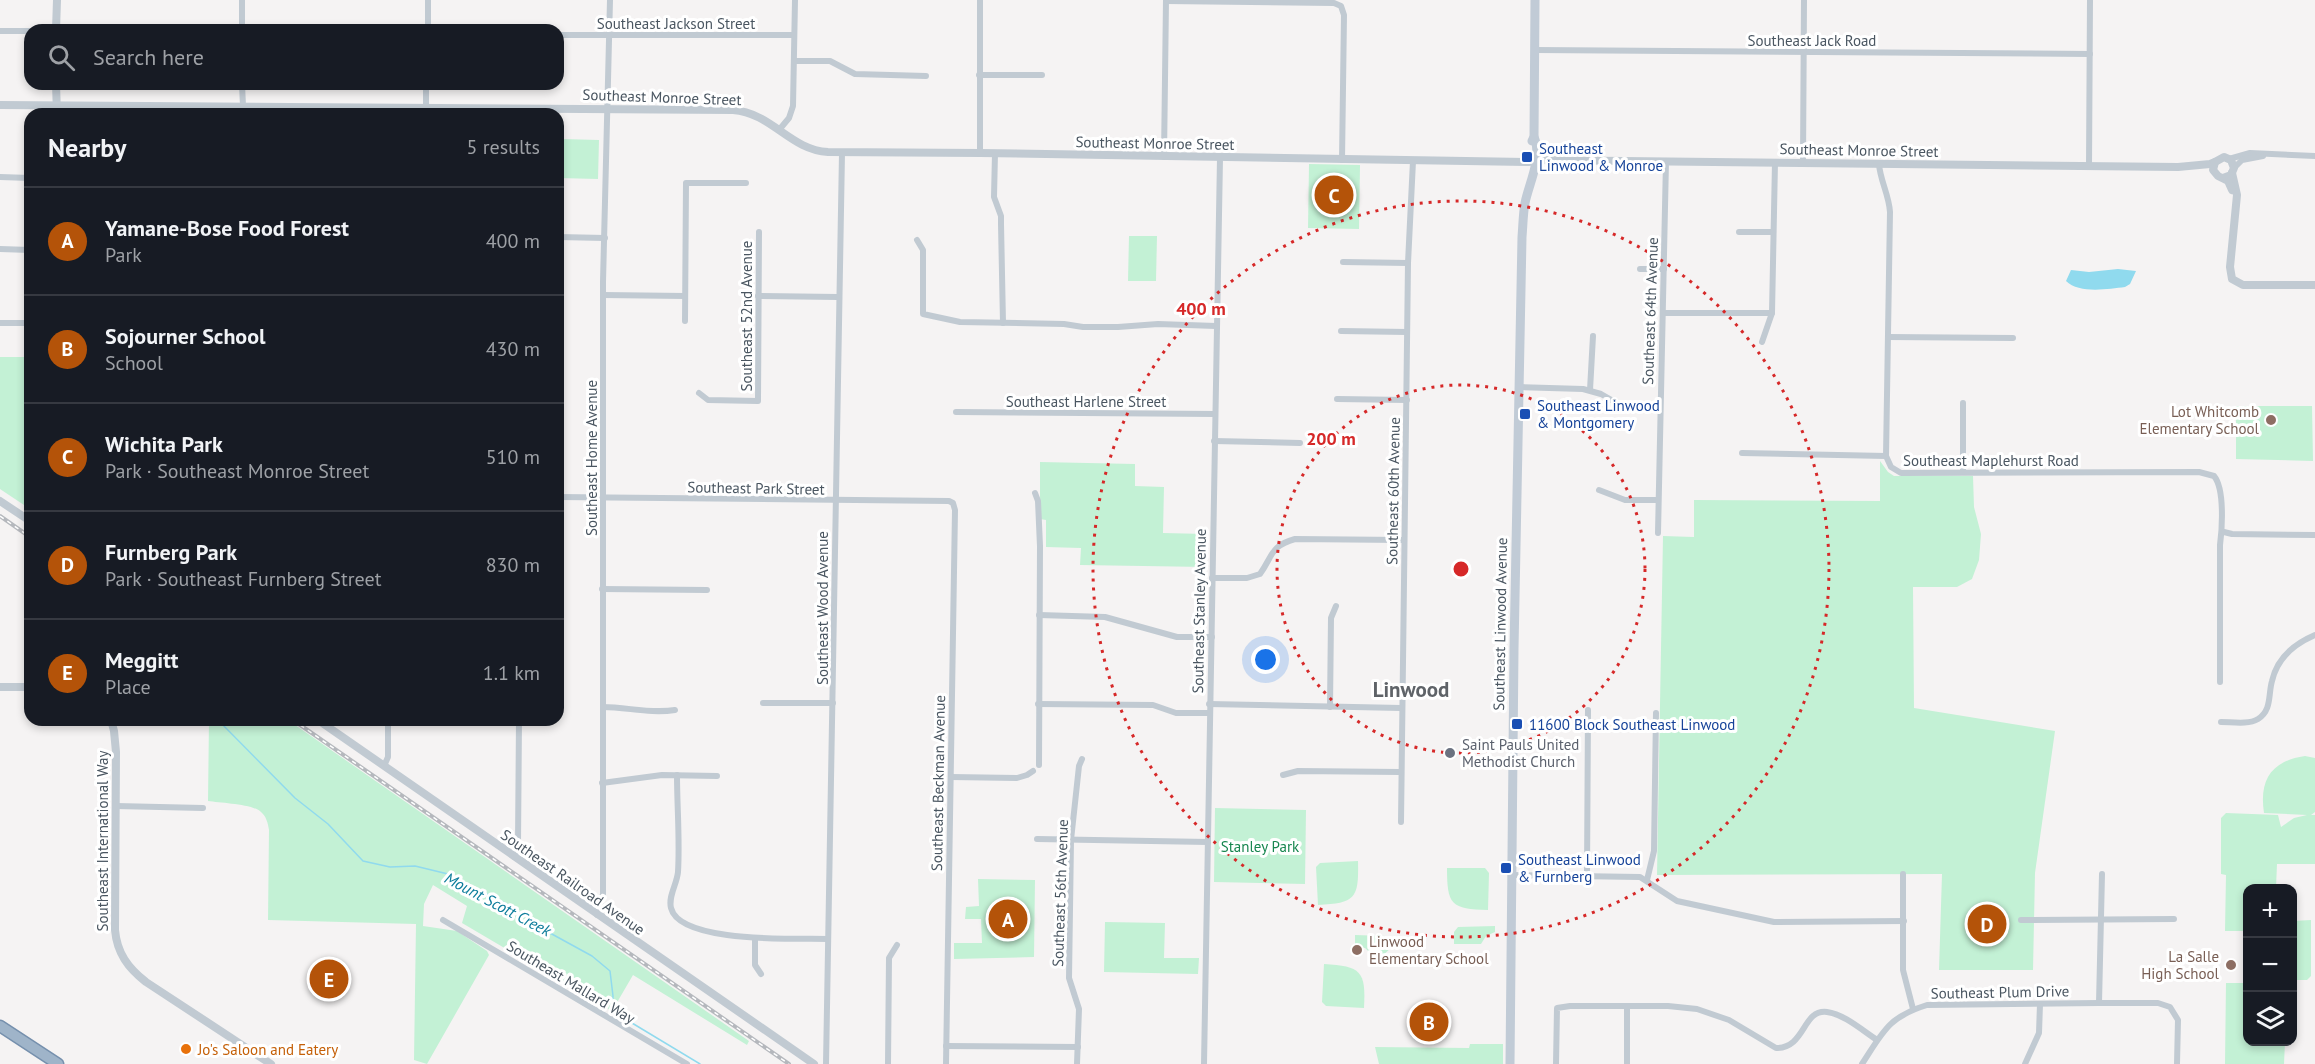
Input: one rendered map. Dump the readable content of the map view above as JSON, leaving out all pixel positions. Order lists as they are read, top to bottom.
{
  "streets": {
    "main road": ["Southeast Linwood Avenue"],
    "street": [
      "Southeast Jackson Street",
      "Southeast Jack Road",
      "Southeast Monroe Street",
      "Southeast 64th Avenue",
      "Southeast 52nd Avenue",
      "Southeast Harlene Street",
      "Southeast Home Avenue",
      "Southeast Maplehurst Road",
      "Southeast Park Street",
      "Southeast 60th Avenue",
      "Southeast Wood Avenue",
      "Southeast Stanley Avenue",
      "Southeast Beckman Avenue",
      "Southeast International Way",
      "Southeast Railroad Avenue",
      "Southeast 56th Avenue",
      "Southeast Mallard Way",
      "Southeast Plum Drive"
    ]
  },
  "crossings": [
    ["Southeast Jackson Street", "Southeast Home Avenue"],
    ["Southeast Jack Road", "Southeast Linwood Avenue"],
    ["Southeast Monroe Street", "Southeast 64th Avenue"],
    ["Southeast Monroe Street", "Southeast Home Avenue"],
    ["Southeast Monroe Street", "Southeast Maplehurst Road"],
    ["Southeast Monroe Street", "Southeast 60th Avenue"],
    ["Southeast Monroe Street", "Southeast Wood Avenue"],
    ["Southeast Monroe Street", "Southeast Stanley Avenue"],
    ["Southeast Monroe Street", "Southeast Linwood Avenue"],
    ["Southeast Harlene Street", "Southeast Stanley Avenue"],
    ["Southeast Home Avenue", "Southeast Park Street"],
    ["Southeast Home Avenue", "Southeast Railroad Avenue"],
    ["Southeast Park Street", "Southeast Wood Avenue"],
    ["Southeast Park Street", "Southeast Beckman Avenue"]
  ],
  "districts": ["Linwood"],
  "water": ["Mount Scott Creek"],
  "parks": ["Stanley Park"],
  "places": {
    "transit": [
      "Southeast Linwood & Monroe",
      "Southeast Linwood & Montgomery",
      "11600 Block Southeast Linwood",
      "Southeast Linwood & Furnberg"
    ],
    "other": [
      "Lot Whitcomb Elementary School",
      "Saint Pauls United Methodist Church",
      "Linwood Elementary School",
      "La Salle High School",
      "Jo's Saloon and Eatery"
    ]
  },
  "page": {
    "search": "Search here",
    "heading": ["Nearby", "5 results"],
    "pins": [
      "C",
      "A",
      "D",
      "E",
      "B"
    ],
    "list": [
      {
        "mark": "A",
        "name": "Yamane-Bose Food Forest",
        "note": "Park",
        "value": "400 m"
      },
      {
        "mark": "B",
        "name": "Sojourner School",
        "note": "School",
        "value": "430 m"
      },
      {
        "mark": "C",
        "name": "Wichita Park",
        "note": "Park · Southeast Monroe Street",
        "value": "510 m"
      },
      {
        "mark": "D",
        "name": "Furnberg Park",
        "note": "Park · Southeast Furnberg Street",
        "value": "830 m"
      },
      {
        "mark": "E",
        "name": "Meggitt",
        "note": "Place",
        "value": "1.1 km"
      }
    ],
    "map_buttons": ["+", "−"]
  },
  "rings": ["400 m", "200 m"]
}
